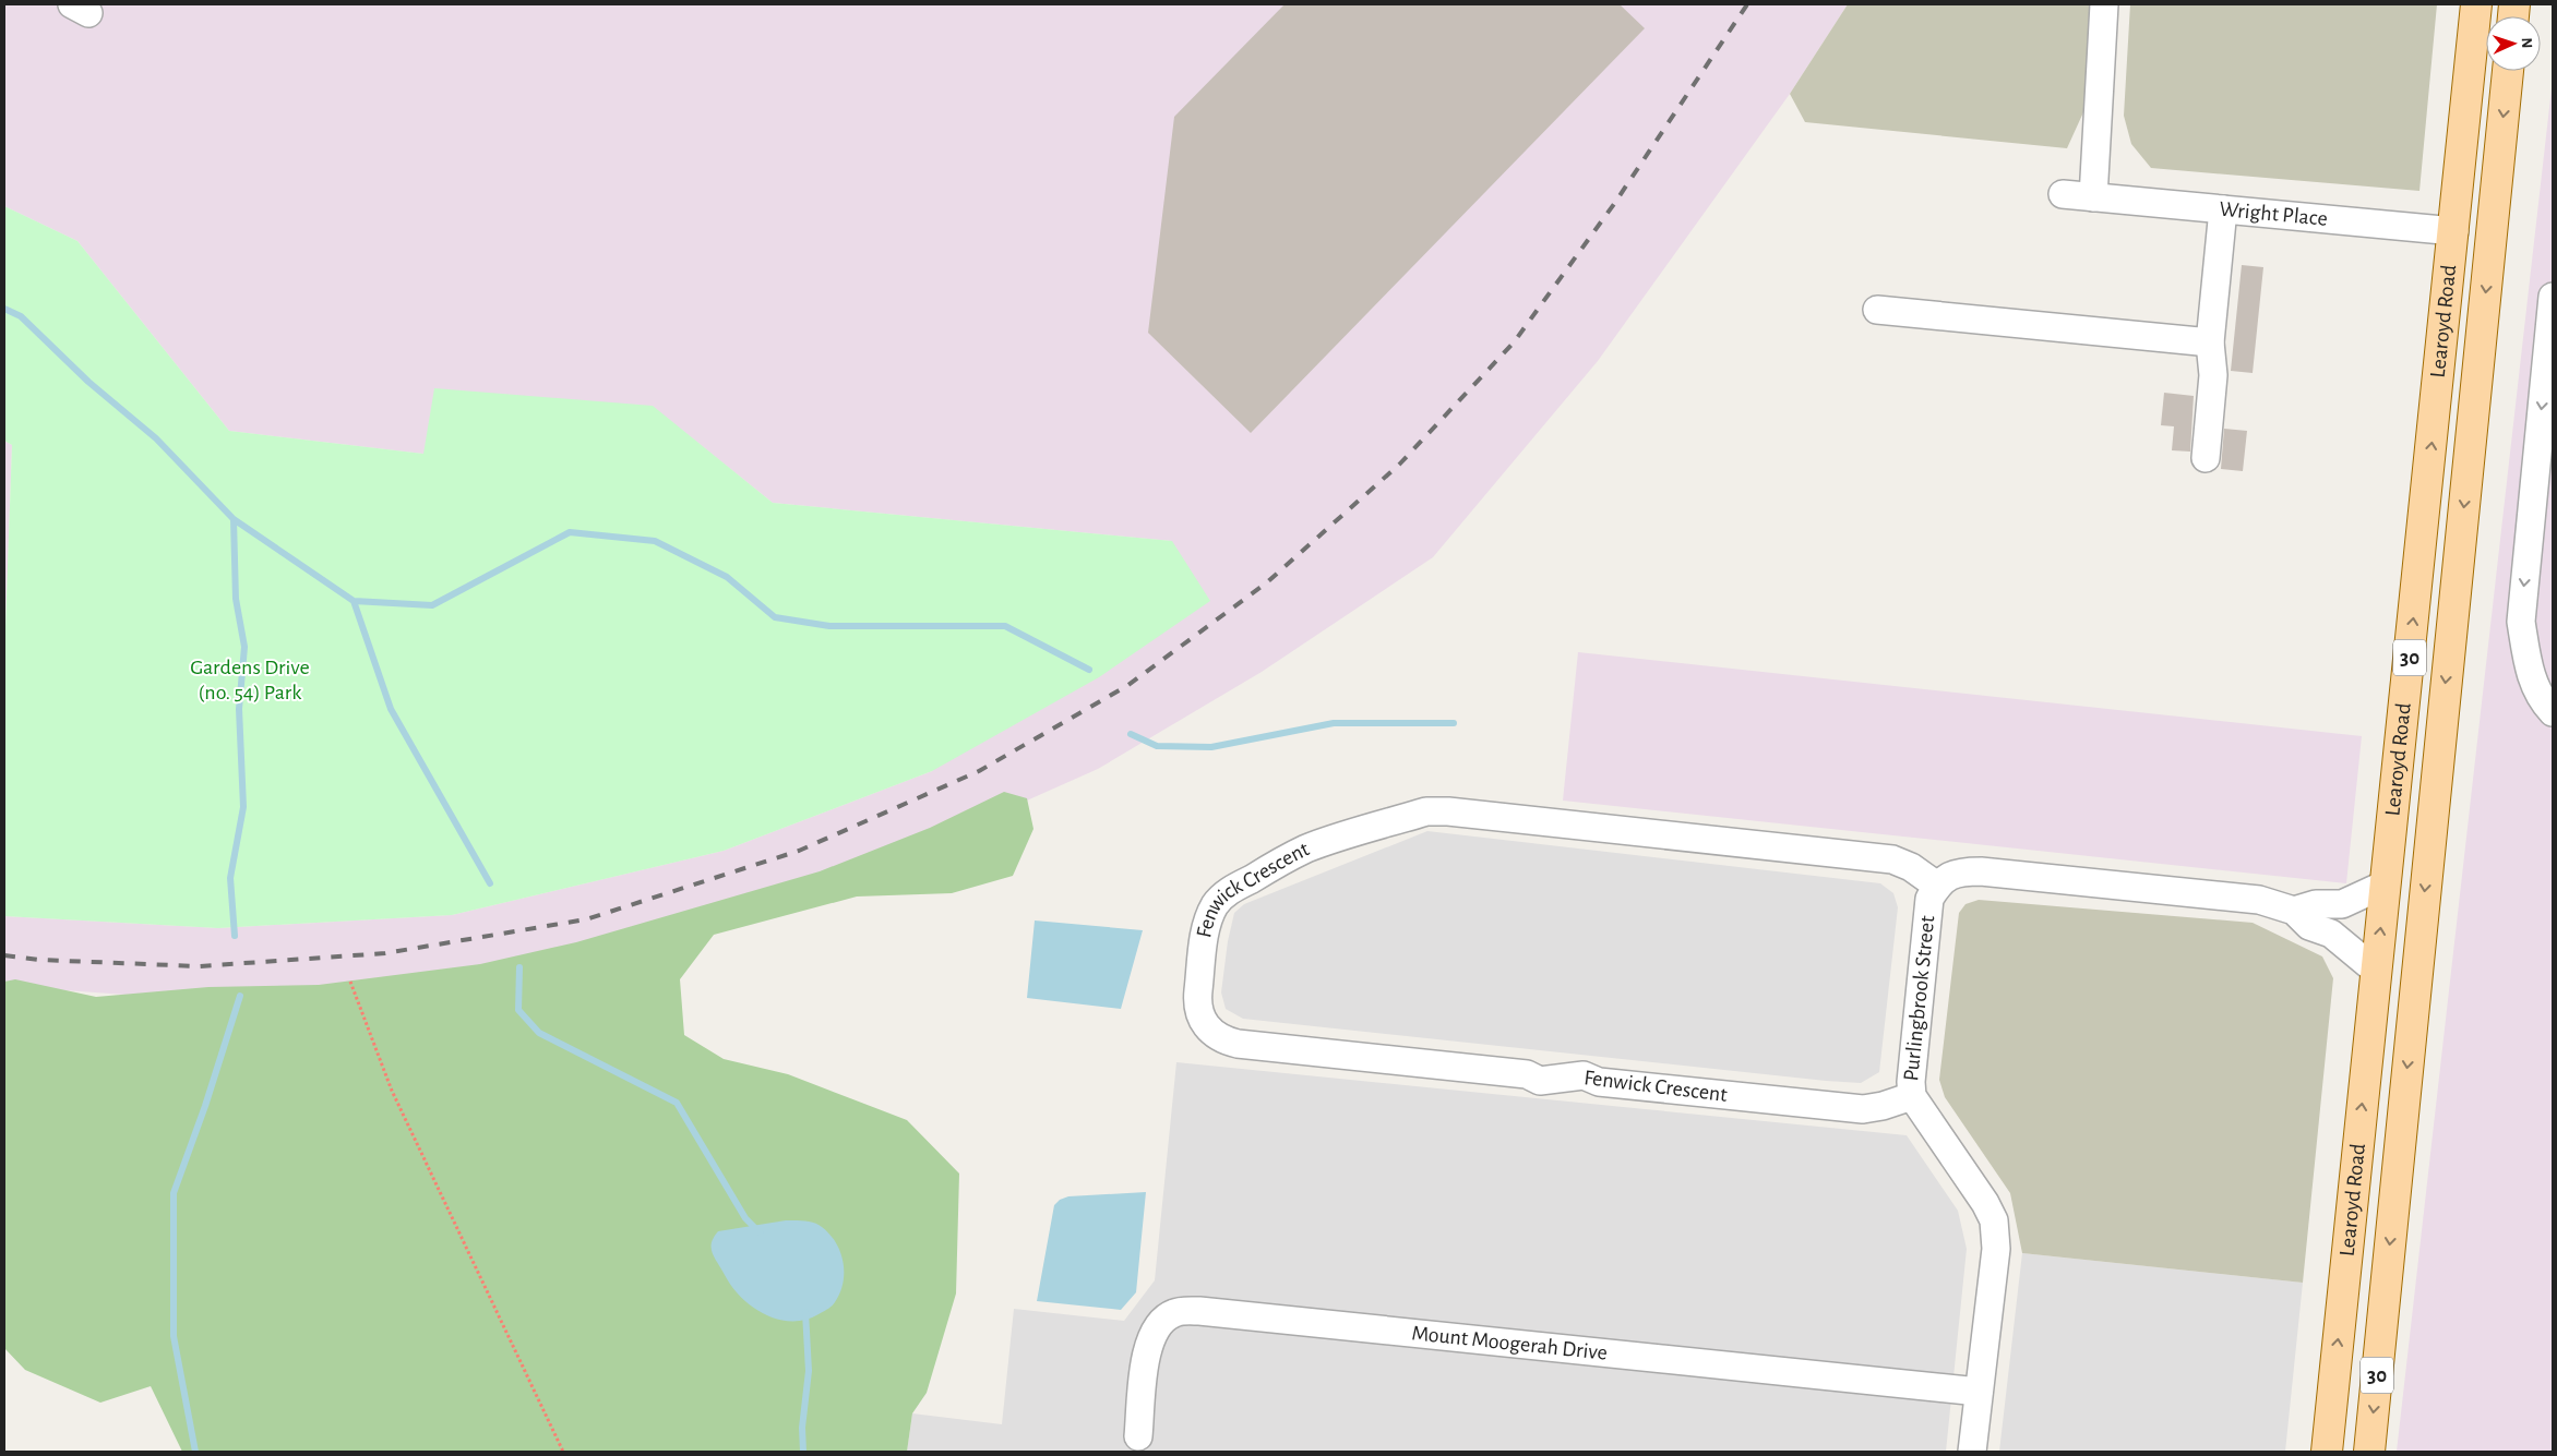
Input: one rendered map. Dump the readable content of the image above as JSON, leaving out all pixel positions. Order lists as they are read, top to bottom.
{
  "streets": {
    "main road": ["Learoyd Road", "30"],
    "street": [
      "Wright Place",
      "Fenwick Crescent",
      "Purlingbrook Street",
      "Mount Moogerah Drive"
    ]
  },
  "crossings": [
    ["Wright Place", "Learoyd Road"],
    ["Learoyd Road", "Purlingbrook Street"],
    ["Fenwick Crescent", "Purlingbrook Street"],
    ["Purlingbrook Street", "Mount Moogerah Drive"]
  ],
  "parks": ["Gardens Drive (no. 54) Park"],
  "north": "right"
}
